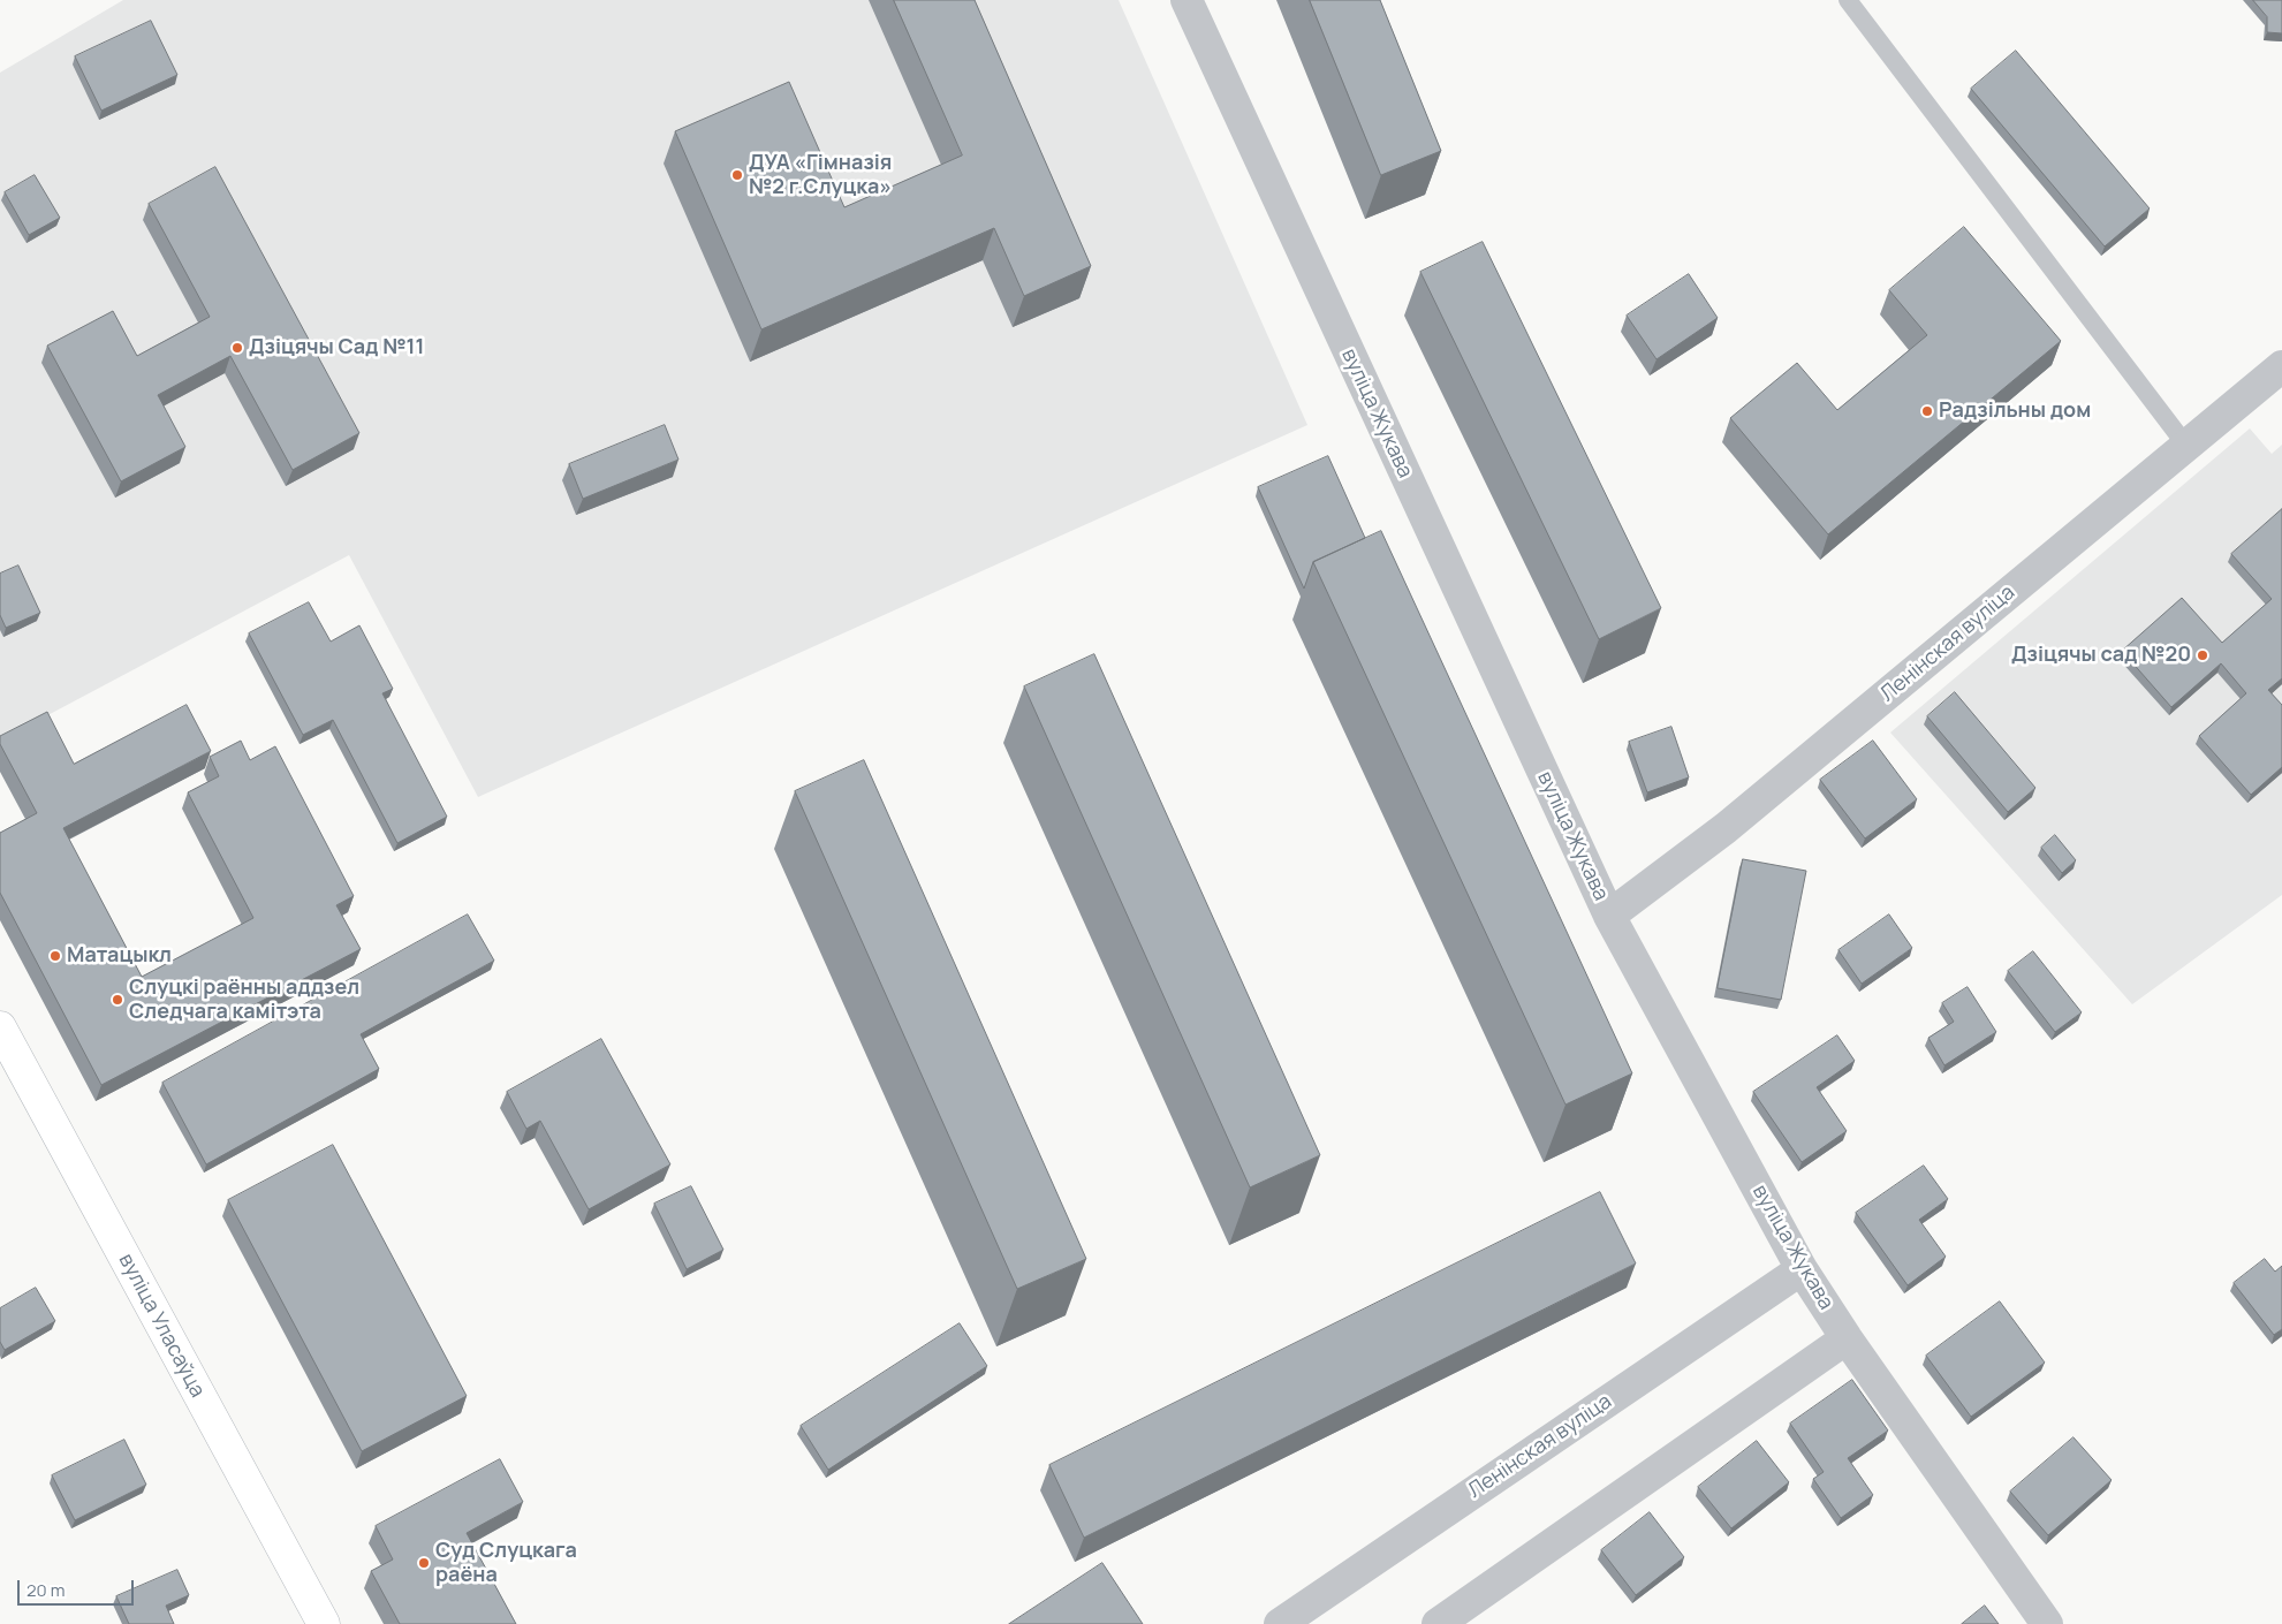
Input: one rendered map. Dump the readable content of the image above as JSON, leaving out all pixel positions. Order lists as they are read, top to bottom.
{
  "streets": {
    "main road": ["вуліца Уласаўца"],
    "street": ["вуліца Жукава", "Ленінская вуліца"]
  },
  "crossings": [
    ["вуліца Жукава", "Ленінская вуліца"]
  ],
  "places": [
    "ДУА «Гімназія №2 г.Слуцка»",
    "Дзіцячы Сад №11",
    "Радзільны дом",
    "Дзіцячы сад №20",
    "Матацыкл",
    "Слуцкі раённы аддзел Следчага камітэта",
    "Суд Слуцкага раёна"
  ],
  "scale_bar": "20 m"
}
